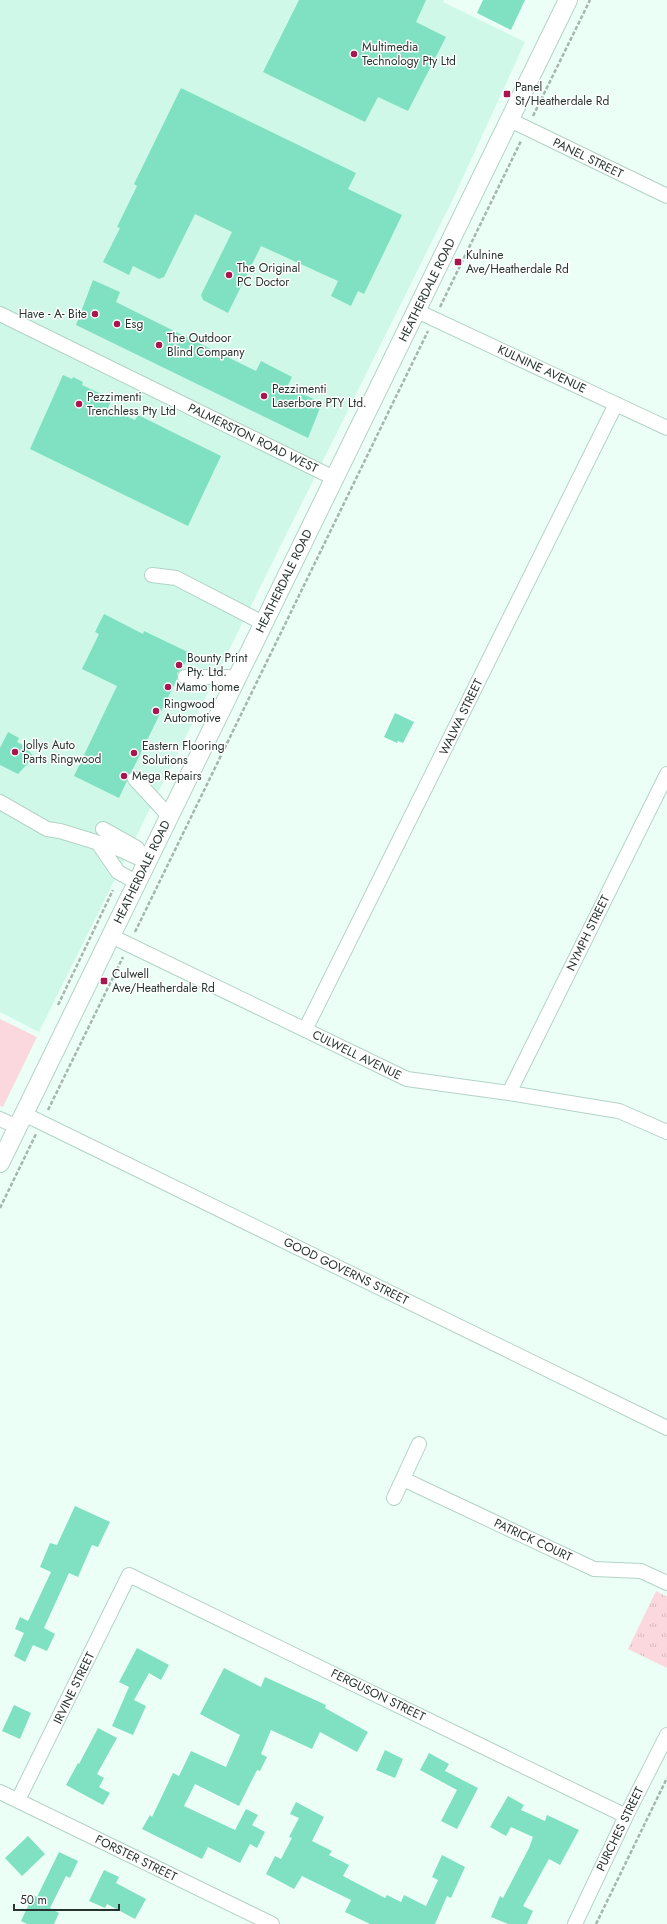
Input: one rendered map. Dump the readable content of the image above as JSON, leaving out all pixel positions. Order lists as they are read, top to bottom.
{
  "streets": {
    "main road": ["HEATHERDALE ROAD"],
    "street": [
      "PANEL STREET",
      "KULNINE AVENUE",
      "PALMERSTON ROAD WEST",
      "WALWA STREET",
      "NYMPH STREET",
      "CULWELL AVENUE",
      "GOOD GOVERNS STREET",
      "PATRICK COURT",
      "IRVINE STREET",
      "FERGUSON STREET",
      "PURCHES STREET",
      "FORSTER STREET"
    ]
  },
  "crossings": [
    ["PANEL STREET", "HEATHERDALE ROAD"],
    ["HEATHERDALE ROAD", "KULNINE AVENUE"],
    ["HEATHERDALE ROAD", "PALMERSTON ROAD WEST"],
    ["HEATHERDALE ROAD", "CULWELL AVENUE"],
    ["HEATHERDALE ROAD", "GOOD GOVERNS STREET"],
    ["KULNINE AVENUE", "WALWA STREET"],
    ["WALWA STREET", "CULWELL AVENUE"],
    ["NYMPH STREET", "CULWELL AVENUE"],
    ["IRVINE STREET", "FERGUSON STREET"],
    ["IRVINE STREET", "FORSTER STREET"],
    ["FERGUSON STREET", "PURCHES STREET"]
  ],
  "places": {
    "other": [
      "Multimedia Technology Pty Ltd",
      "The Original PC Doctor",
      "Have - A- Bite",
      "Esg",
      "The Outdoor Blind Company",
      "Pezzimenti Laserbore PTY Ltd.",
      "Pezzimenti Trenchless Pty Ltd",
      "Bounty Print Pty. Ltd.",
      "Mamo home",
      "Ringwood Automotive",
      "Jollys Auto Parts Ringwood",
      "Eastern Flooring Solutions",
      "Mega Repairs"
    ],
    "transit": ["Panel St/Heatherdale Rd", "Kulnine Ave/Heatherdale Rd", "Culwell Ave/Heatherdale Rd"]
  },
  "scale_bar": "50 m"
}
